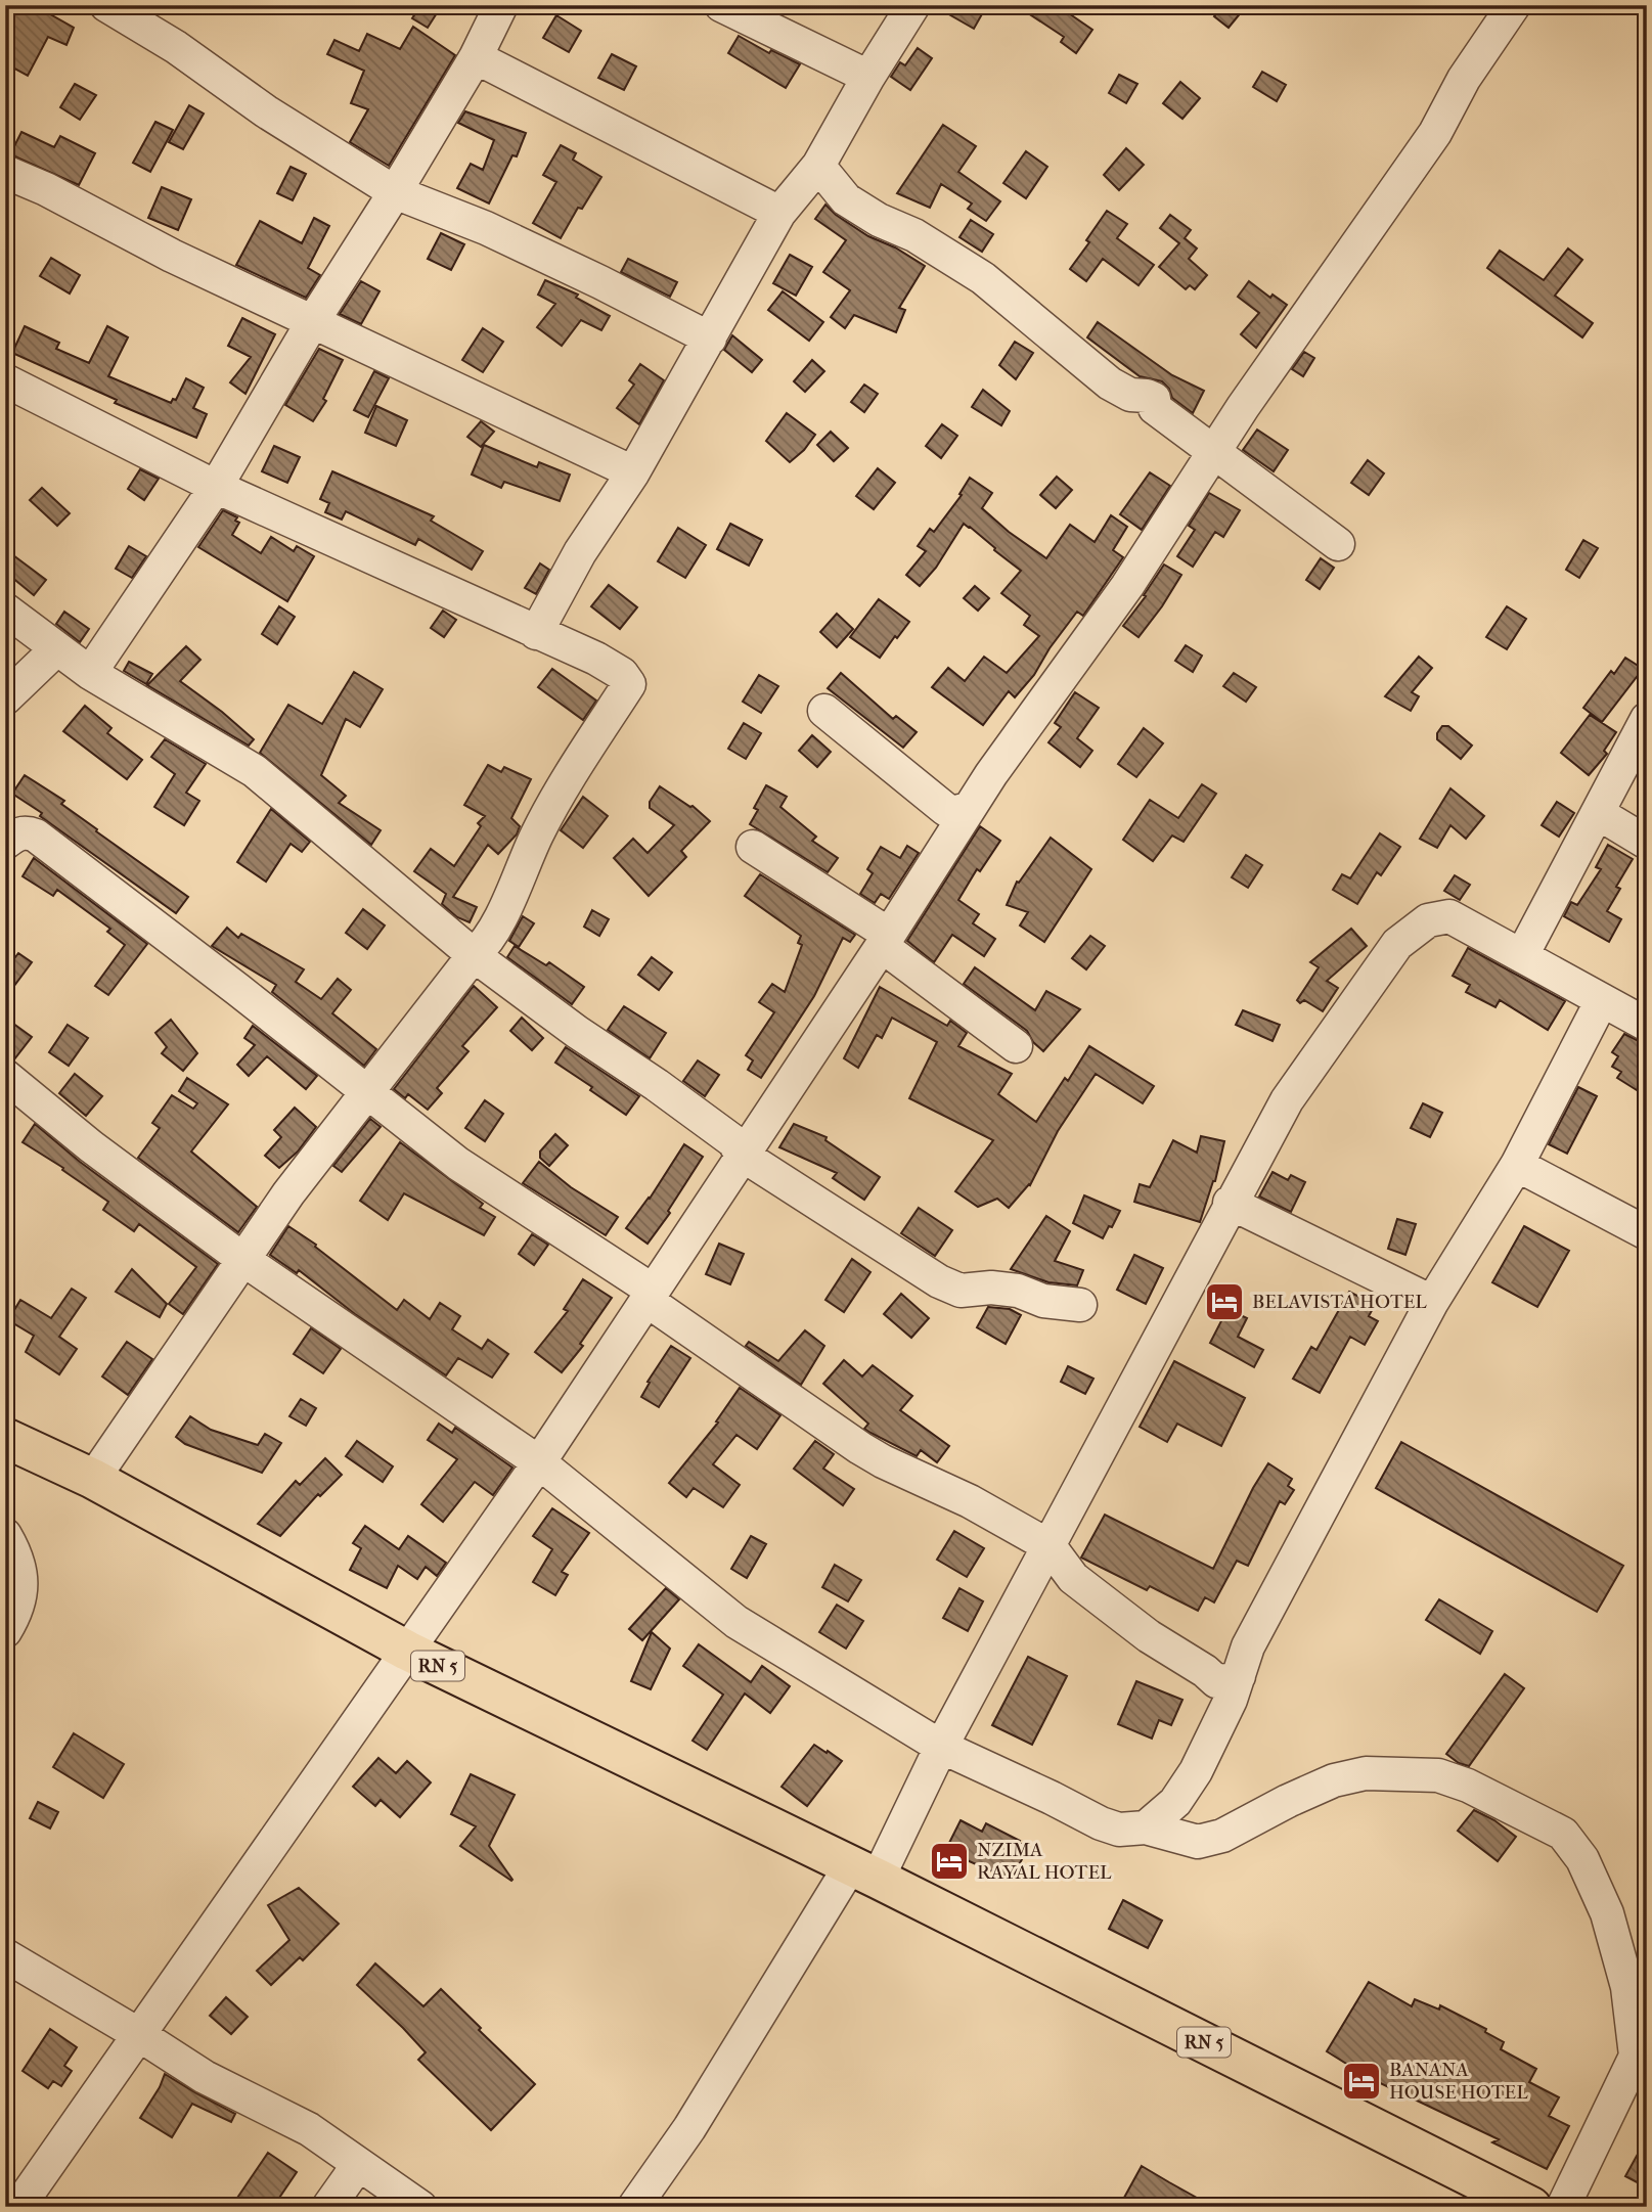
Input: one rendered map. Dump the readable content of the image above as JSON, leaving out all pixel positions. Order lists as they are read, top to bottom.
{
  "streets": {
    "main road": ["RN 5"]
  },
  "places": {
    "hotel": ["BELAVISTA HOTEL", "NZIMA RAYAL HOTEL", "BANANA HOUSE HOTEL"]
  }
}
